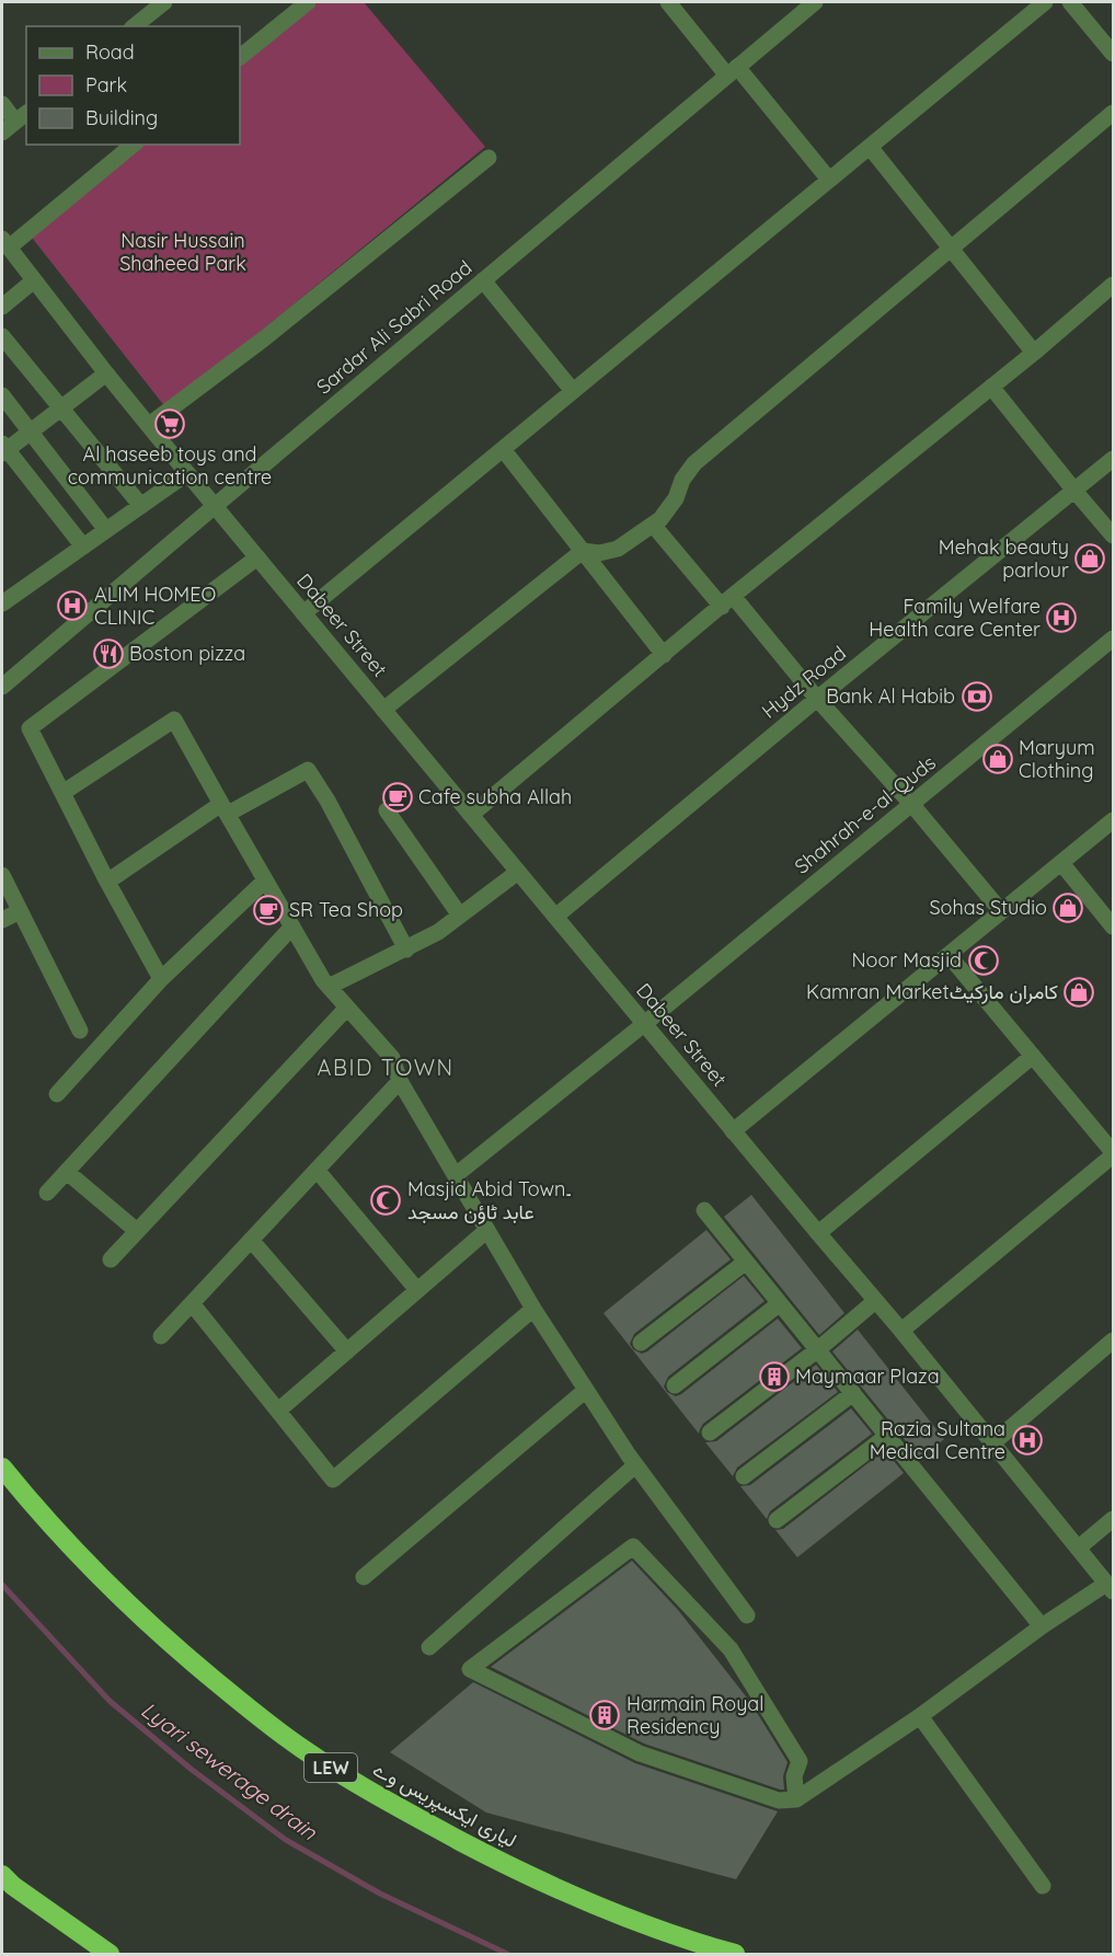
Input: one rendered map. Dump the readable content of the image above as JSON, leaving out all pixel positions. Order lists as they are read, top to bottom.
{
  "streets": {
    "highway": ["LEW", "لیاری ایکسپریس وے"],
    "street": [
      "Sardar Ali Sabri Road",
      "Dabeer Street",
      "Hydz Road",
      "Shahrah-e-al-Quds"
    ]
  },
  "crossings": [
    ["Sardar Ali Sabri Road", "Dabeer Street"],
    ["Dabeer Street", "Hydz Road"],
    ["Dabeer Street", "Shahrah-e-al-Quds"]
  ],
  "districts": ["ABID TOWN"],
  "water": ["Lyari sewerage drain"],
  "parks": ["Nasir Hussain Shaheed Park"],
  "places": {
    "supermarket": ["Al haseeb toys and communication centre"],
    "shop": [
      "Mehak beauty parlour",
      "Maryum Clothing",
      "Sohas Studio",
      "Kamran Marketکامران مارکیٹ"
    ],
    "hospital": ["ALIM HOMEO CLINIC", "Family Welfare Health care Center", "Razia Sultana Medical Centre"],
    "restaurant": ["Boston pizza"],
    "bank": ["Bank Al Habib"],
    "cafe": ["Cafe subha Allah", "SR Tea Shop"],
    "mosque": ["Noor Masjid", "Masjid Abid Town۔ عابد ٹاؤن مسجد"],
    "building": ["Maymaar Plaza", "Harmain Royal Residency"]
  },
  "legend": ["Road", "Park", "Building"]
}
